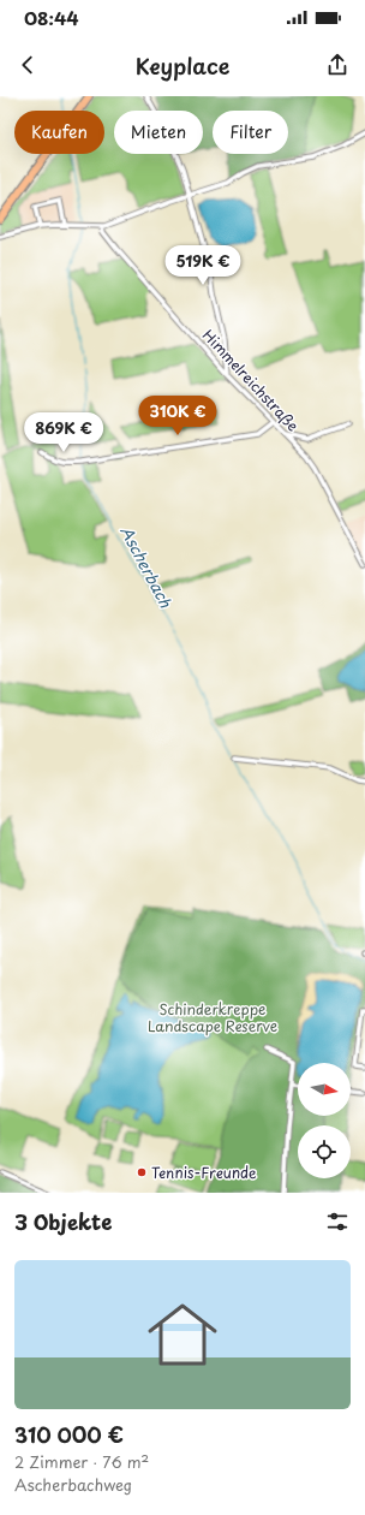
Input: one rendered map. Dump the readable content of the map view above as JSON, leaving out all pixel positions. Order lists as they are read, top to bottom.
{
  "streets": {
    "street": ["Himmelreichstraße"]
  },
  "water": ["Ascherbach"],
  "parks": ["Schinderkreppe Landscape Reserve"],
  "places": ["Tennis-Freunde"],
  "north": "right",
  "page": {
    "status": "08:44",
    "header": "Keyplace",
    "chip": ["Kaufen", "Mieten", "Filter"],
    "price": ["519K €", "310K €", "869K €"],
    "heading": "3 Objekte",
    "list": [
      {
        "name": "310 000 €",
        "note": "2 Zimmer · 76 m² · Ascherbachweg"
      }
    ]
  }
}
